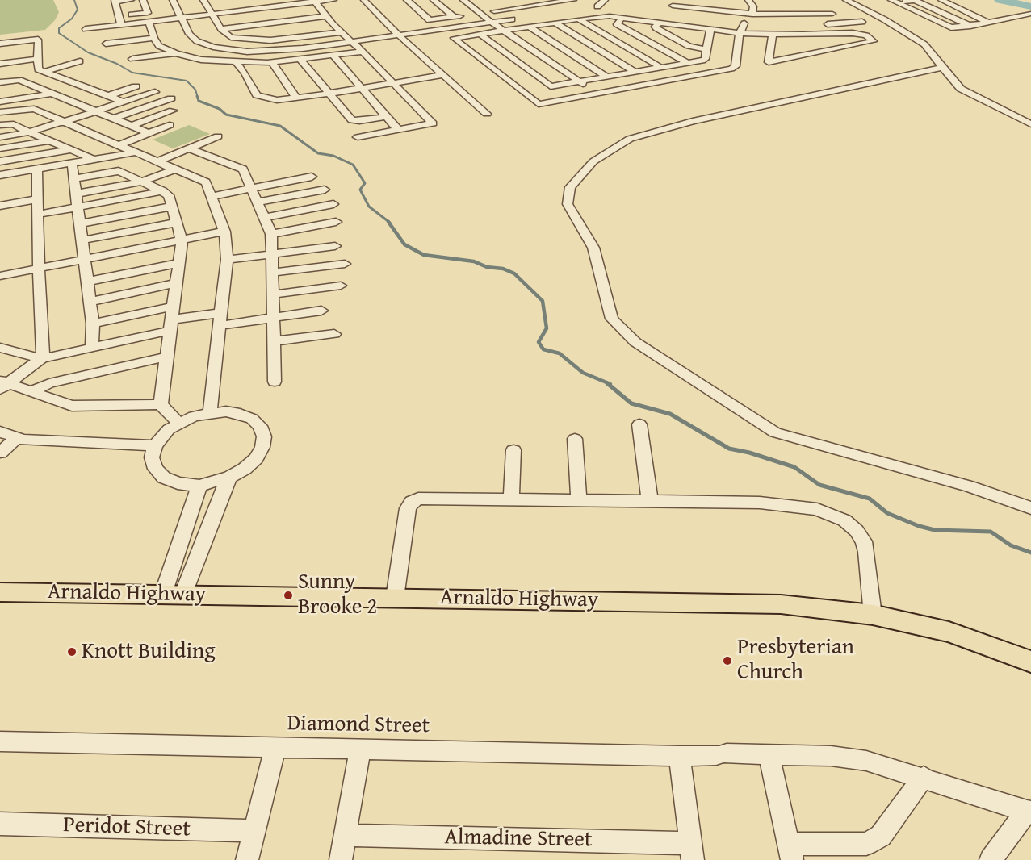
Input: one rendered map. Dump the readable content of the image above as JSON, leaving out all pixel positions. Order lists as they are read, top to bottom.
{
  "streets": {
    "main road": ["Arnaldo Highway"],
    "street": ["Diamond Street", "Peridot Street", "Almadine Street"]
  },
  "places": ["Sunny Brooke 2", "Knott Building", "Presbyterian Church"]
}
